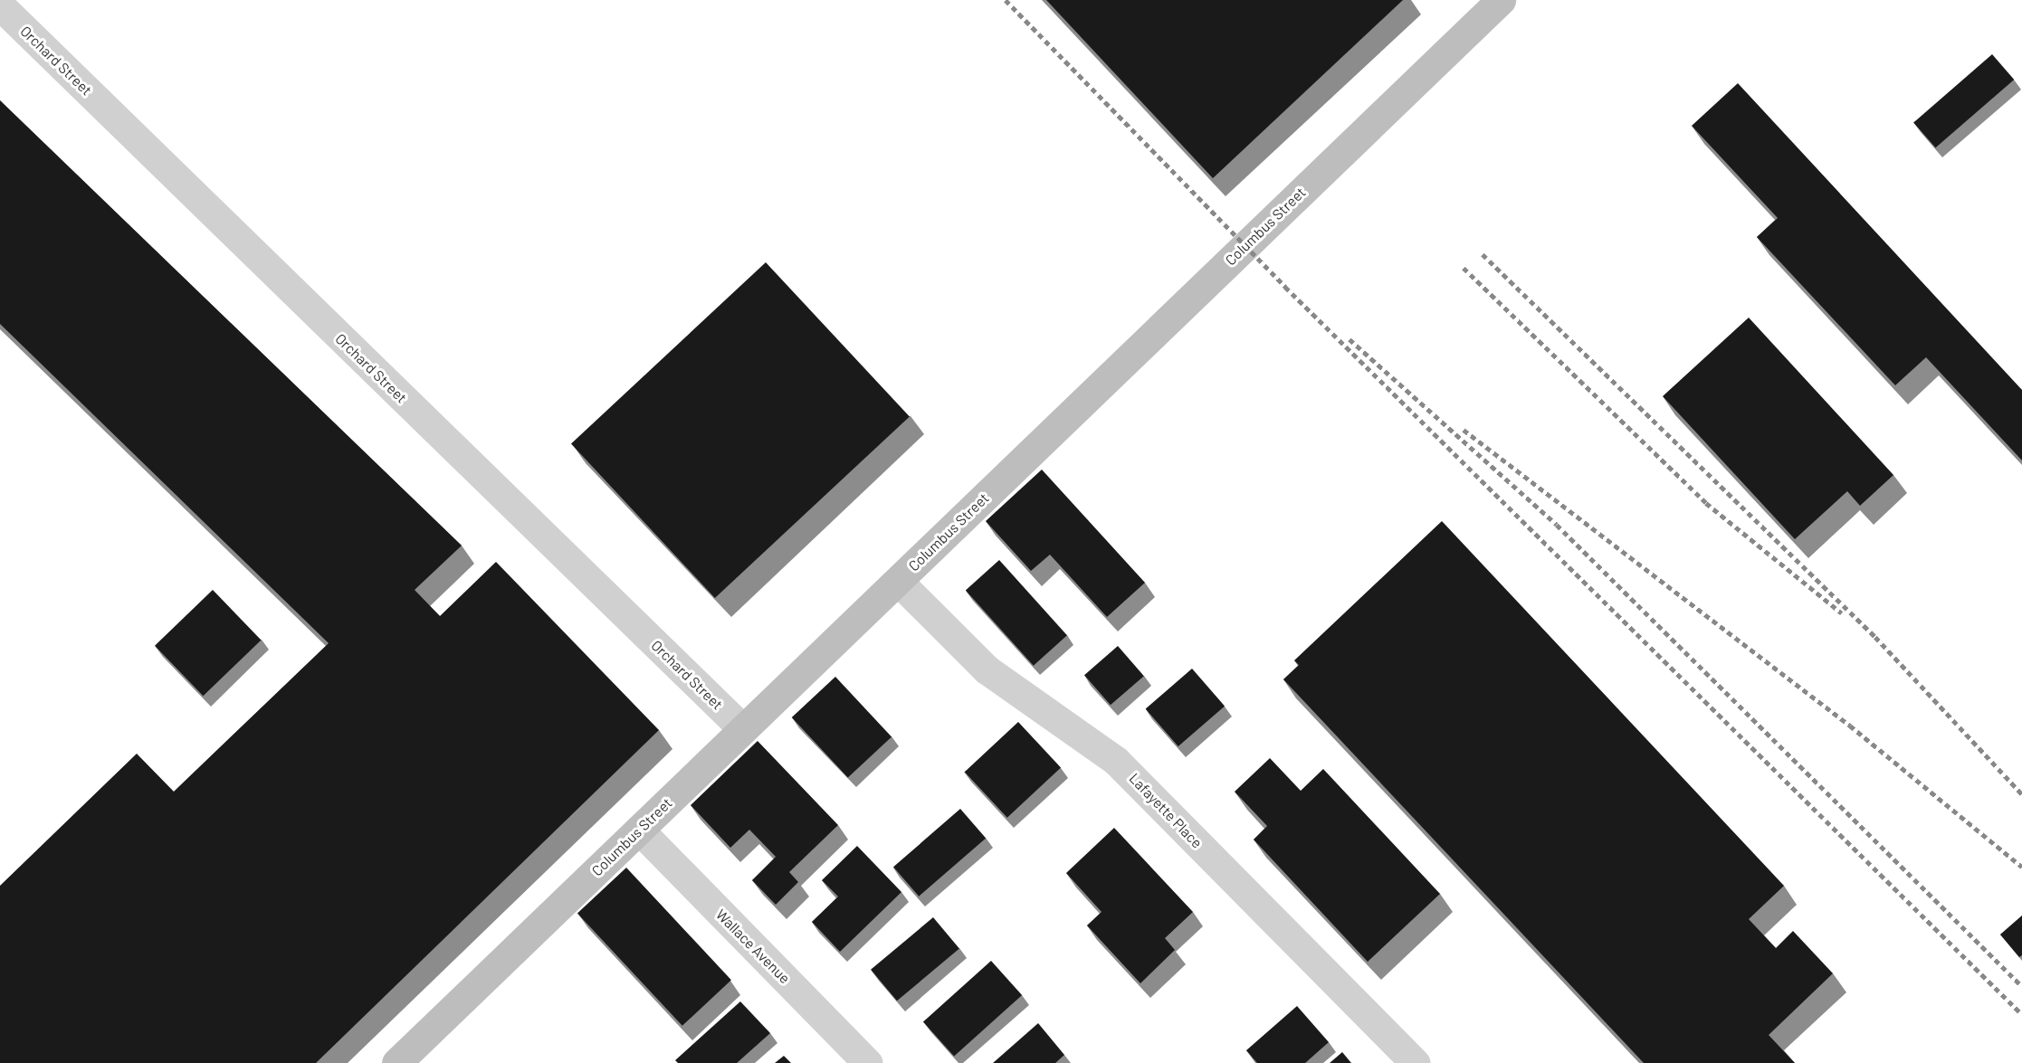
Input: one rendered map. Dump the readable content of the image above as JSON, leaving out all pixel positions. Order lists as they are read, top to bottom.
{
  "streets": {
    "street": [
      "Orchard Street",
      "Columbus Street",
      "Lafayette Place",
      "Wallace Avenue"
    ]
  },
  "crossings": [
    ["Orchard Street", "Columbus Street"],
    ["Columbus Street", "Lafayette Place"],
    ["Columbus Street", "Wallace Avenue"]
  ]
}
